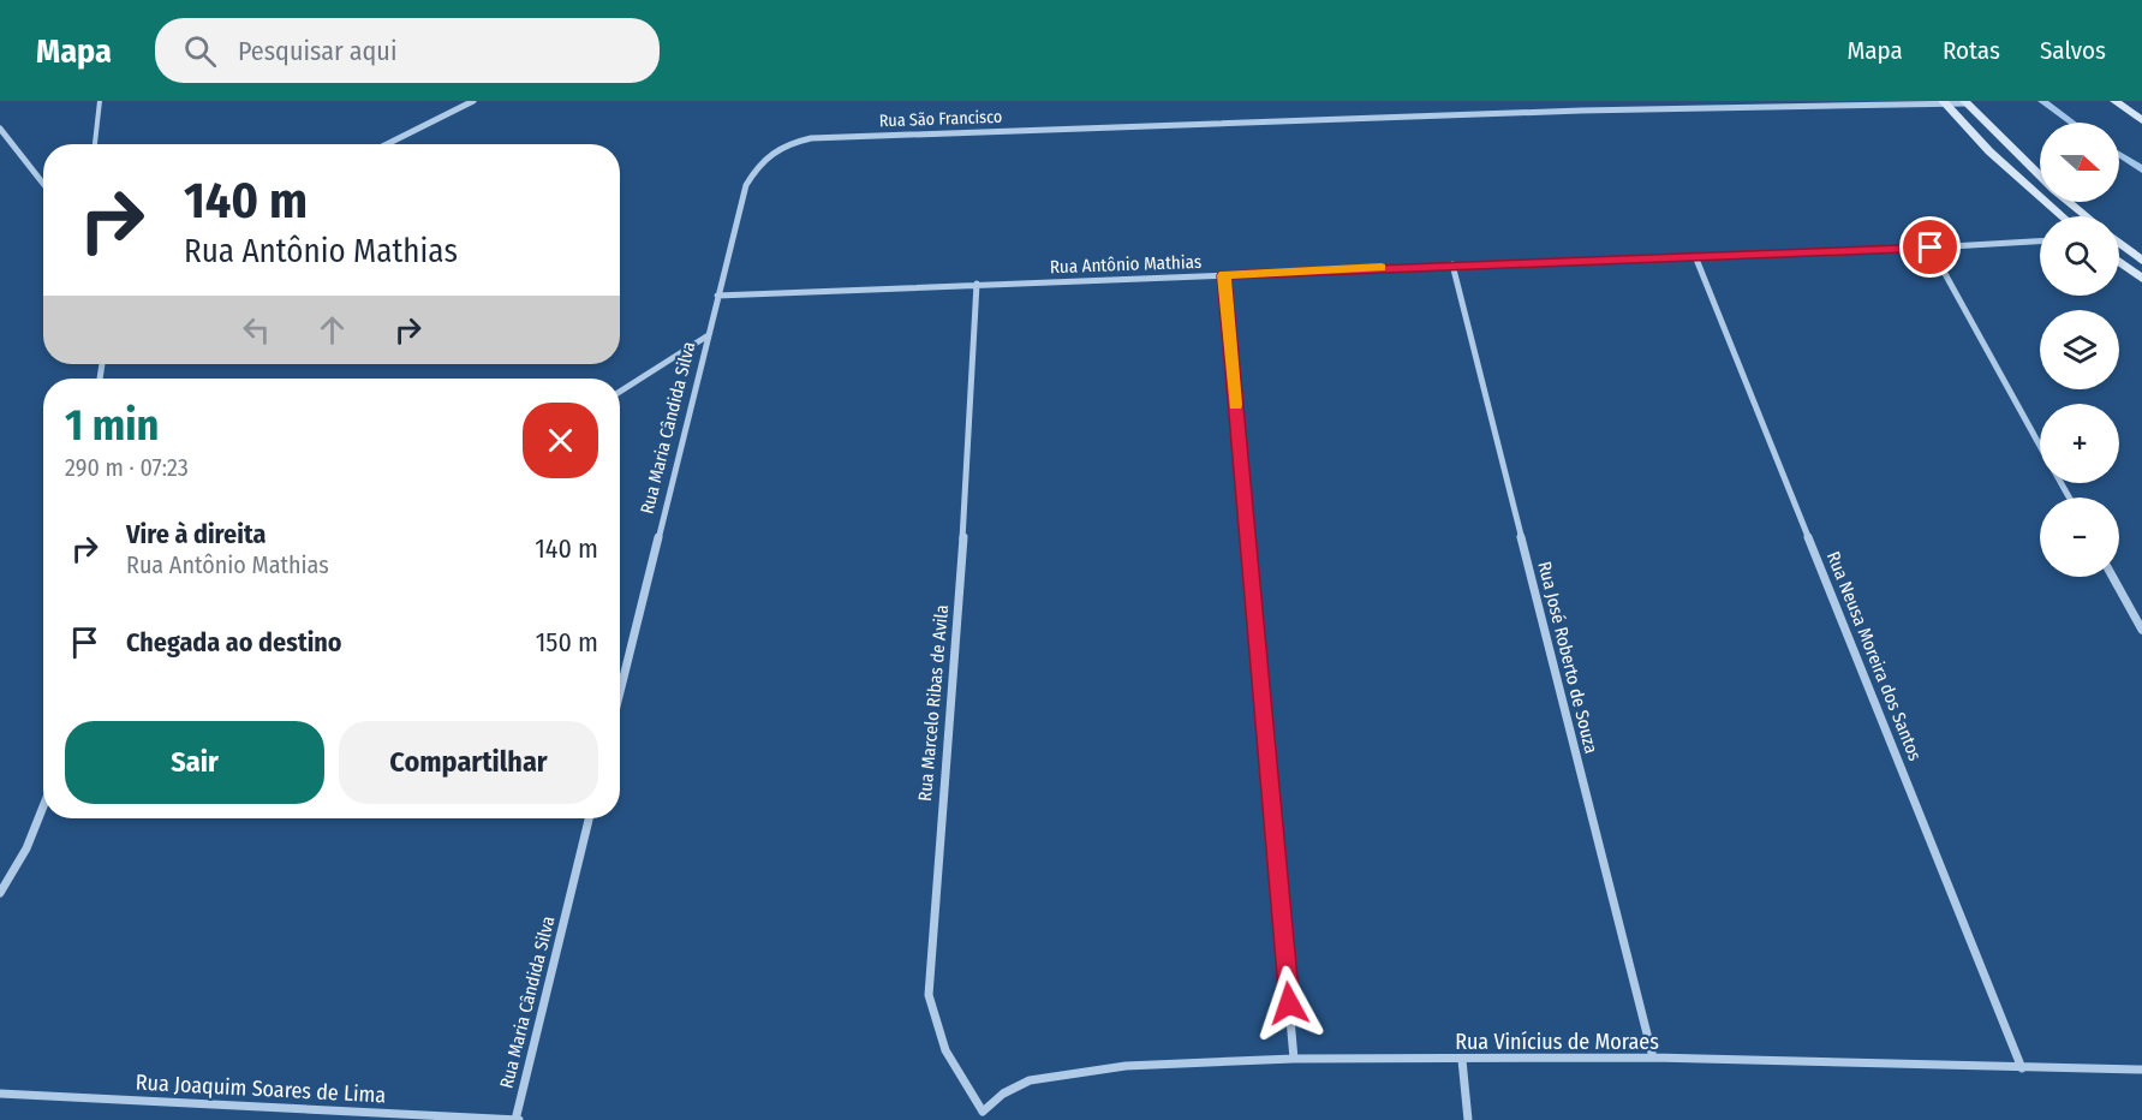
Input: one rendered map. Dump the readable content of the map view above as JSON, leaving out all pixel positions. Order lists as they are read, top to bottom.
{
  "streets": {
    "street": [
      "Rua São Francisco",
      "Rua Antônio Mathias",
      "Rua Maria Cândida Silva",
      "Rua Neusa Moreira dos Santos",
      "Rua José Roberto de Souza",
      "Rua Marcelo Ribas de Avila",
      "Rua Vinícius de Moraes",
      "Rua Joaquim Soares de Lima"
    ]
  },
  "crossings": [
    ["Rua São Francisco", "Rua Maria Cândida Silva"],
    ["Rua Antônio Mathias", "Rua Maria Cândida Silva"],
    ["Rua Antônio Mathias", "Rua Neusa Moreira dos Santos"],
    ["Rua Antônio Mathias", "Rua José Roberto de Souza"],
    ["Rua Antônio Mathias", "Rua Marcelo Ribas de Avila"],
    ["Rua Maria Cândida Silva", "Rua Joaquim Soares de Lima"],
    ["Rua Neusa Moreira dos Santos", "Rua Vinícius de Moraes"],
    ["Rua José Roberto de Souza", "Rua Vinícius de Moraes"],
    ["Rua Marcelo Ribas de Avila", "Rua Vinícius de Moraes"]
  ],
  "north": "right",
  "page": {
    "header": "Mapa",
    "search": "Pesquisar aqui",
    "nav": ["Mapa", "Rotas", "Salvos"],
    "map_buttons": ["+", "−"],
    "turn": ["140 m", "Rua Antônio Mathias"],
    "heading": ["1 min", "290 m · 07:23"],
    "list": [
      {
        "name": "Vire à direita",
        "note": "Rua Antônio Mathias",
        "value": "140 m"
      },
      {
        "name": "Chegada ao destino",
        "value": "150 m"
      }
    ],
    "buttons": ["Sair", "Compartilhar"]
  }
}
